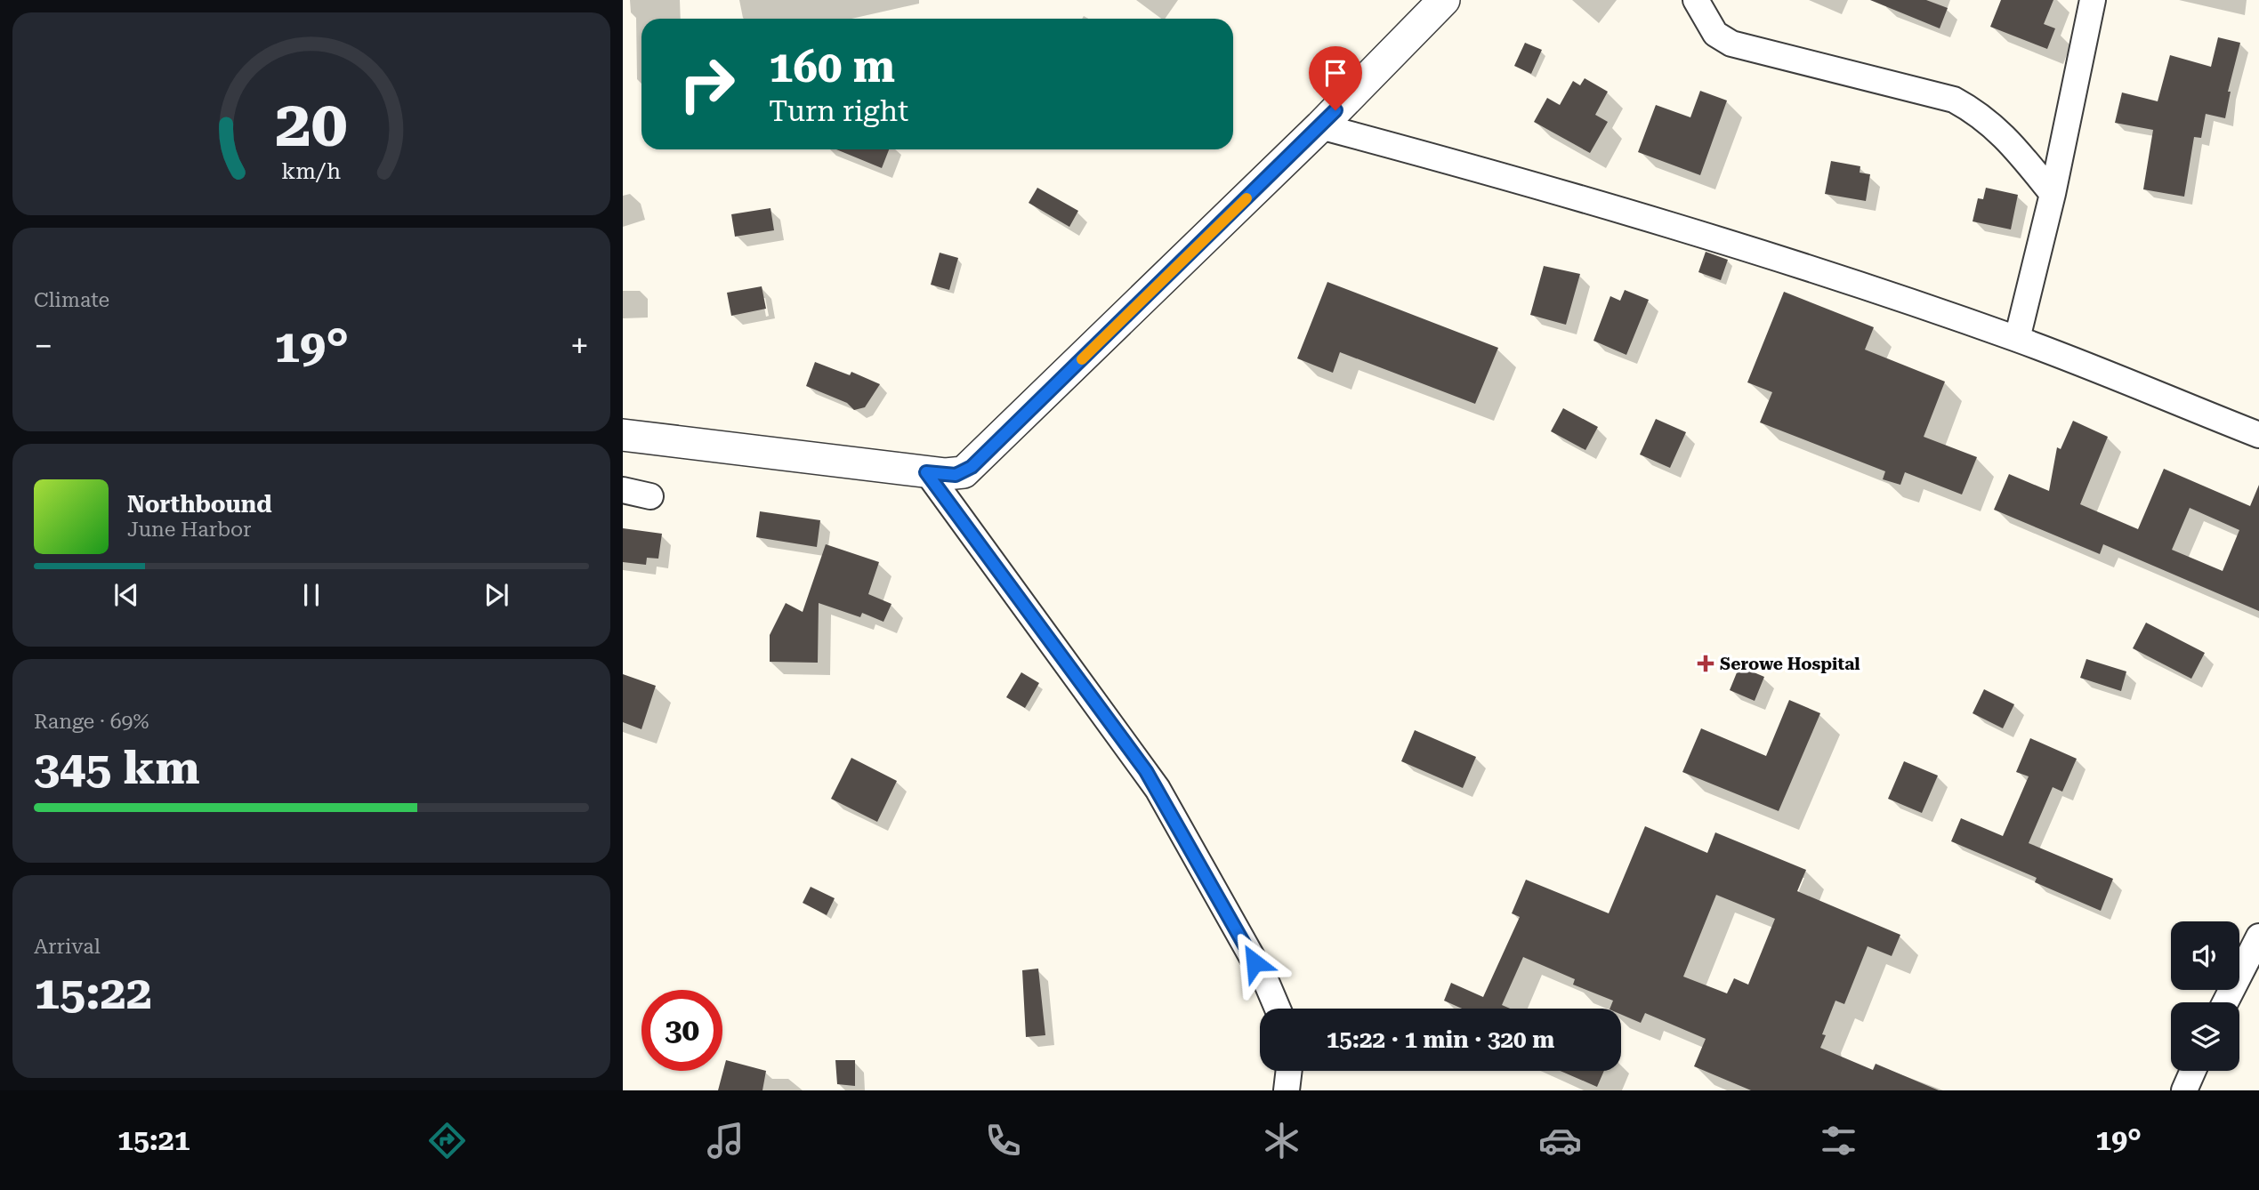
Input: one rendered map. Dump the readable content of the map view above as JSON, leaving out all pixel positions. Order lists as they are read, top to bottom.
{
  "places": {
    "health": ["Serowe Hospital"]
  },
  "page": {
    "turn": ["160 m", "Turn right"],
    "tile": [
      "Climate",
      ["Range · 69%", "345 km"],
      ["Arrival", "15:22"]
    ],
    "heat": ["−", "19°", "+"],
    "song": ["Northbound", "June Harbor"],
    "limit": "30",
    "trip": "15:22 · 1 min · 320 m",
    "tabs": ["15:21", "19°"],
    "gauge": ["20", "km/h"]
  }
}
